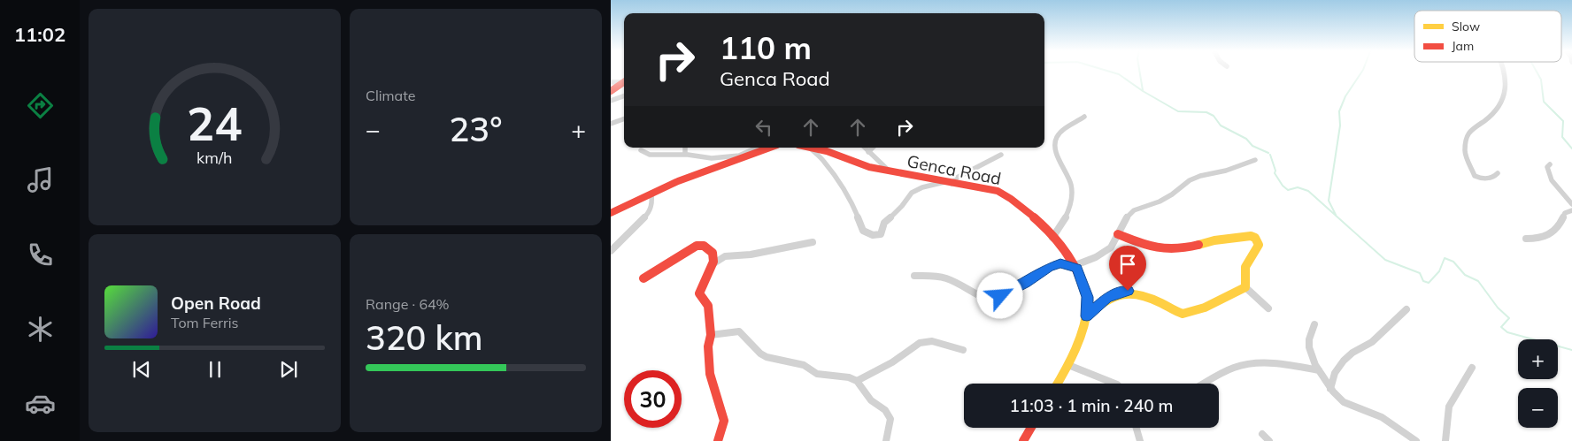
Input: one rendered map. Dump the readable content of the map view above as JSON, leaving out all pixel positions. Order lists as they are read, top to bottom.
{
  "streets": {
    "street": ["Genca Road"]
  },
  "legend": ["Slow", "Jam"],
  "page": {
    "tabs": "11:02",
    "tile": [
      "Climate",
      ["Range · 64%", "320 km"]
    ],
    "turn": ["110 m", "Genca Road"],
    "heat": ["−", "23°", "+"],
    "song": ["Open Road", "Tom Ferris"],
    "map_buttons": ["+", "−"],
    "limit": "30",
    "trip": "11:03 · 1 min · 240 m",
    "gauge": ["24", "km/h"]
  }
}
